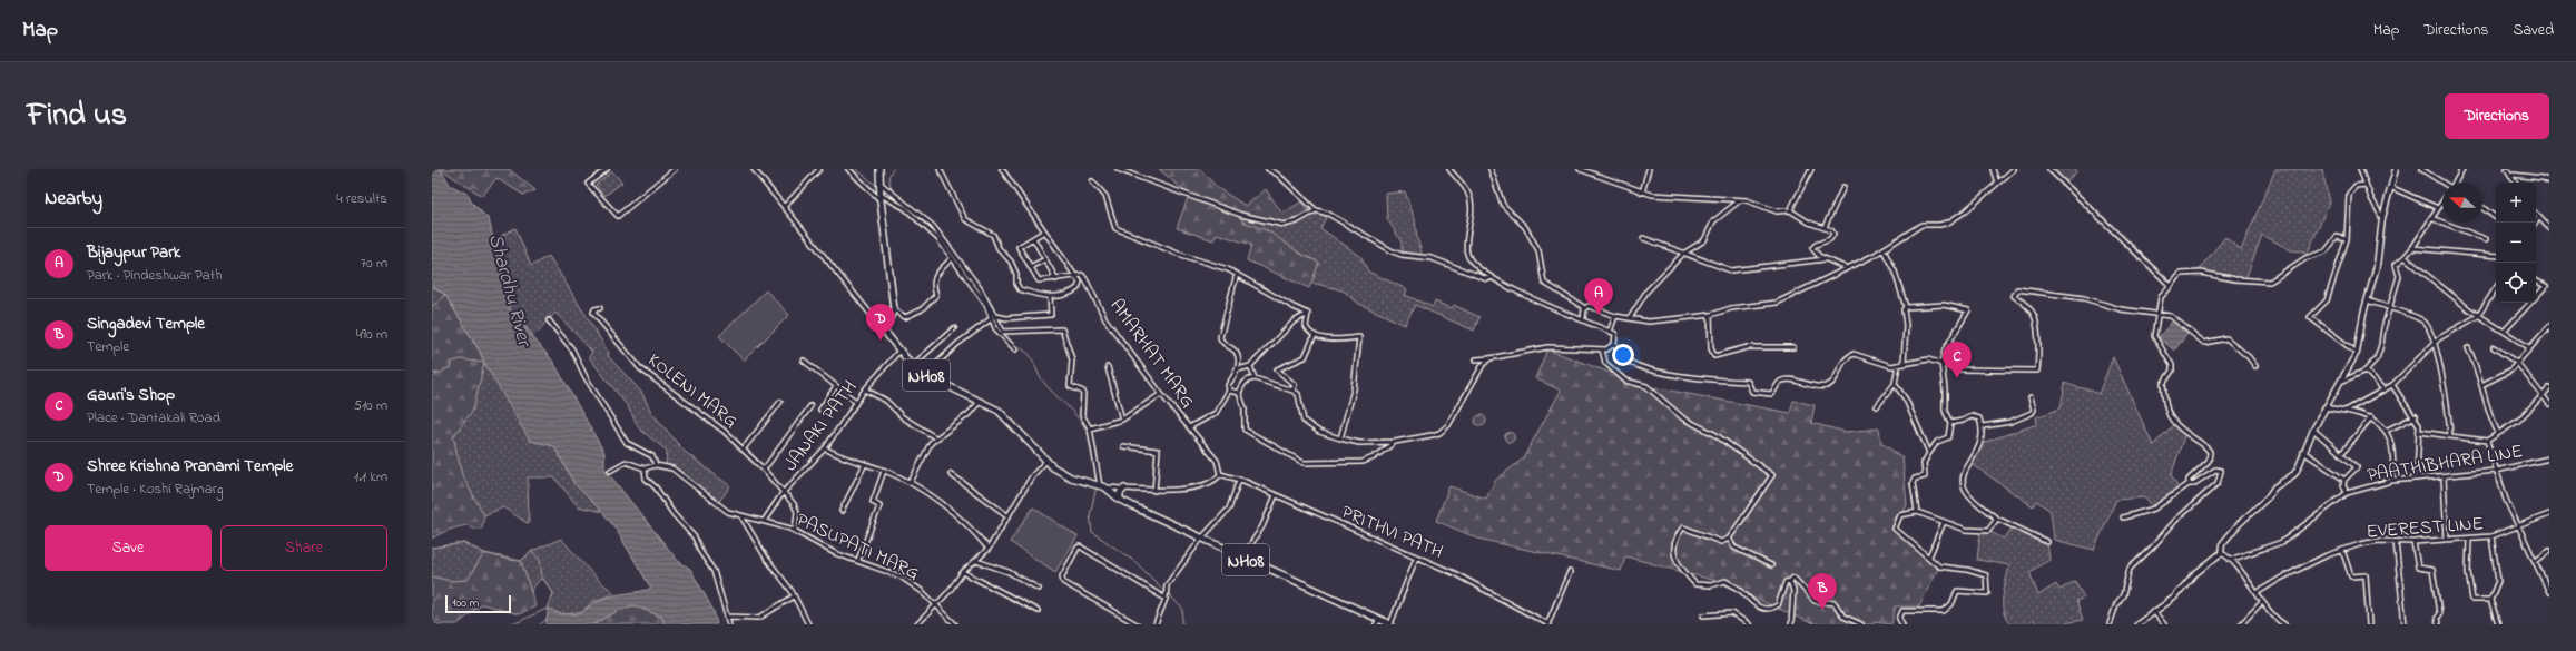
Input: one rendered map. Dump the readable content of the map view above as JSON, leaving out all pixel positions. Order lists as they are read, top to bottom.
{
  "streets": {
    "main road": ["NH08"],
    "street": [
      "AMARHAT MARG",
      "KOLENI MARG",
      "JANAKI PATH",
      "PAATHIBHARA LINE",
      "EVEREST LINE",
      "PRITHVI PATH",
      "PASUPATI MARG"
    ]
  },
  "crossings": [
    ["AMARHAT MARG", "PRITHVI PATH"],
    ["NH08", "JANAKI PATH"],
    ["KOLENI MARG", "JANAKI PATH"],
    ["KOLENI MARG", "PASUPATI MARG"],
    ["JANAKI PATH", "PASUPATI MARG"]
  ],
  "water": ["Shardhu River"],
  "scale_bar": "100 m",
  "north": "left",
  "page": {
    "header": "Map",
    "nav": ["Map", "Directions", "Saved"],
    "title": "Find us",
    "buttons": [
      "Directions",
      ["Save", "Share"]
    ],
    "heading": ["Nearby", "4 results"],
    "map_buttons": ["+", "−"],
    "list": [
      {
        "mark": "A",
        "name": "Bijaypur Park",
        "note": "Park · Pindeshwar Path",
        "value": "70 m"
      },
      {
        "mark": "B",
        "name": "Singadevi Temple",
        "note": "Temple",
        "value": "490 m"
      },
      {
        "mark": "C",
        "name": "Gauri's Shop",
        "note": "Place · Dantakali Road",
        "value": "510 m"
      },
      {
        "mark": "D",
        "name": "Shree Krishna Pranami Temple",
        "note": "Temple · Koshi Rajmarg",
        "value": "1.1 km"
      }
    ],
    "pins": [
      "A",
      "D",
      "C",
      "B"
    ],
    "scale": "100 m"
  }
}
